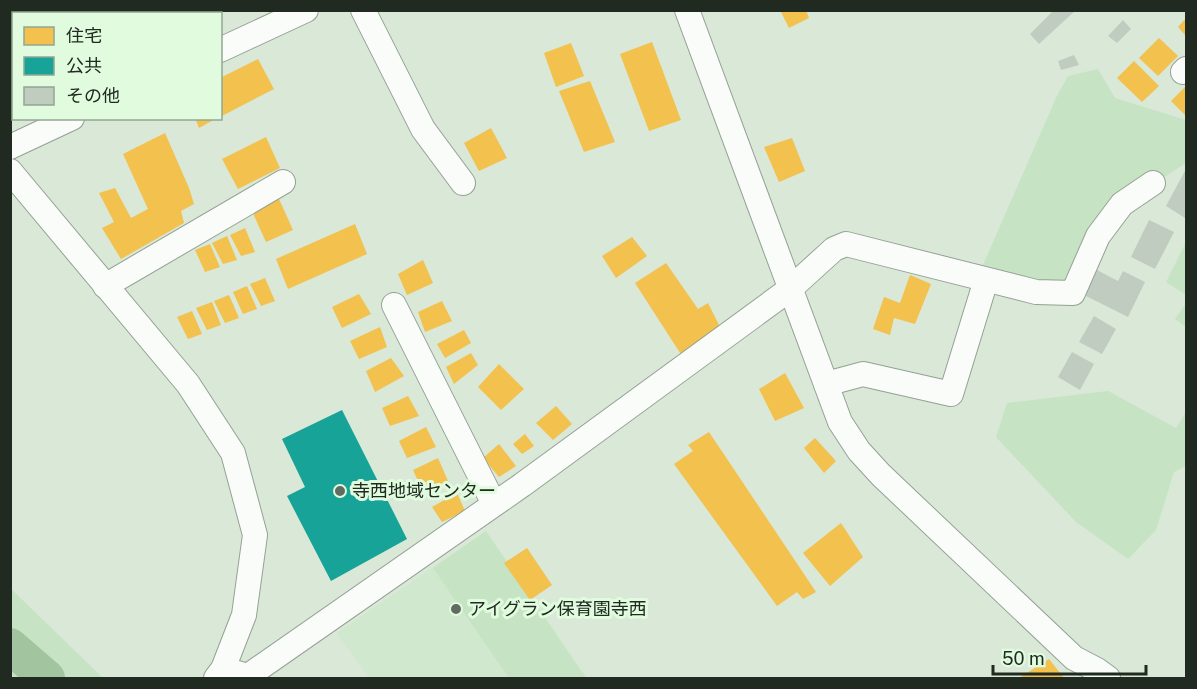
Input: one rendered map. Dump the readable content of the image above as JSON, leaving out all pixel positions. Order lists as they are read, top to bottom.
{
  "places": ["寺西地域センター", "アイグラン保育園寺西"],
  "legend": ["住宅", "公共", "その他"],
  "scale_bar": "50 m"
}
